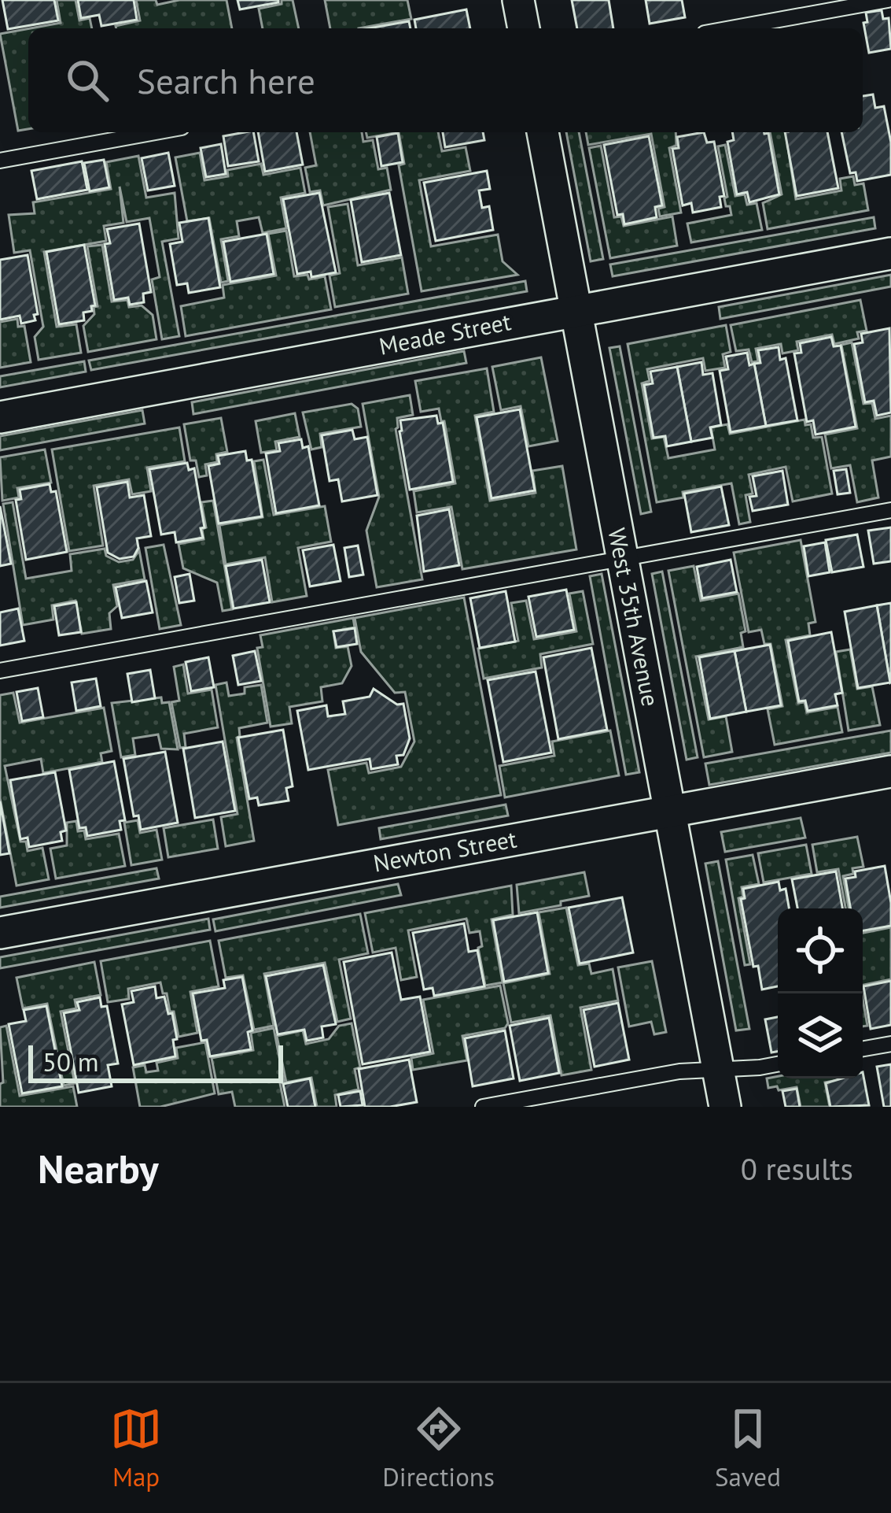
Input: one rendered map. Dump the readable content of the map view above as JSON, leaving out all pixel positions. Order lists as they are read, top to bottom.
{
  "streets": {
    "street": ["Meade Street", "West 35th Avenue", "Newton Street"]
  },
  "crossings": [
    ["Meade Street", "West 35th Avenue"],
    ["West 35th Avenue", "Newton Street"]
  ],
  "scale_bar": "50 m",
  "page": {
    "search": "Search here",
    "scale": "50 m",
    "heading": ["Nearby", "0 results"],
    "nav": ["Map", "Directions", "Saved"]
  }
}
